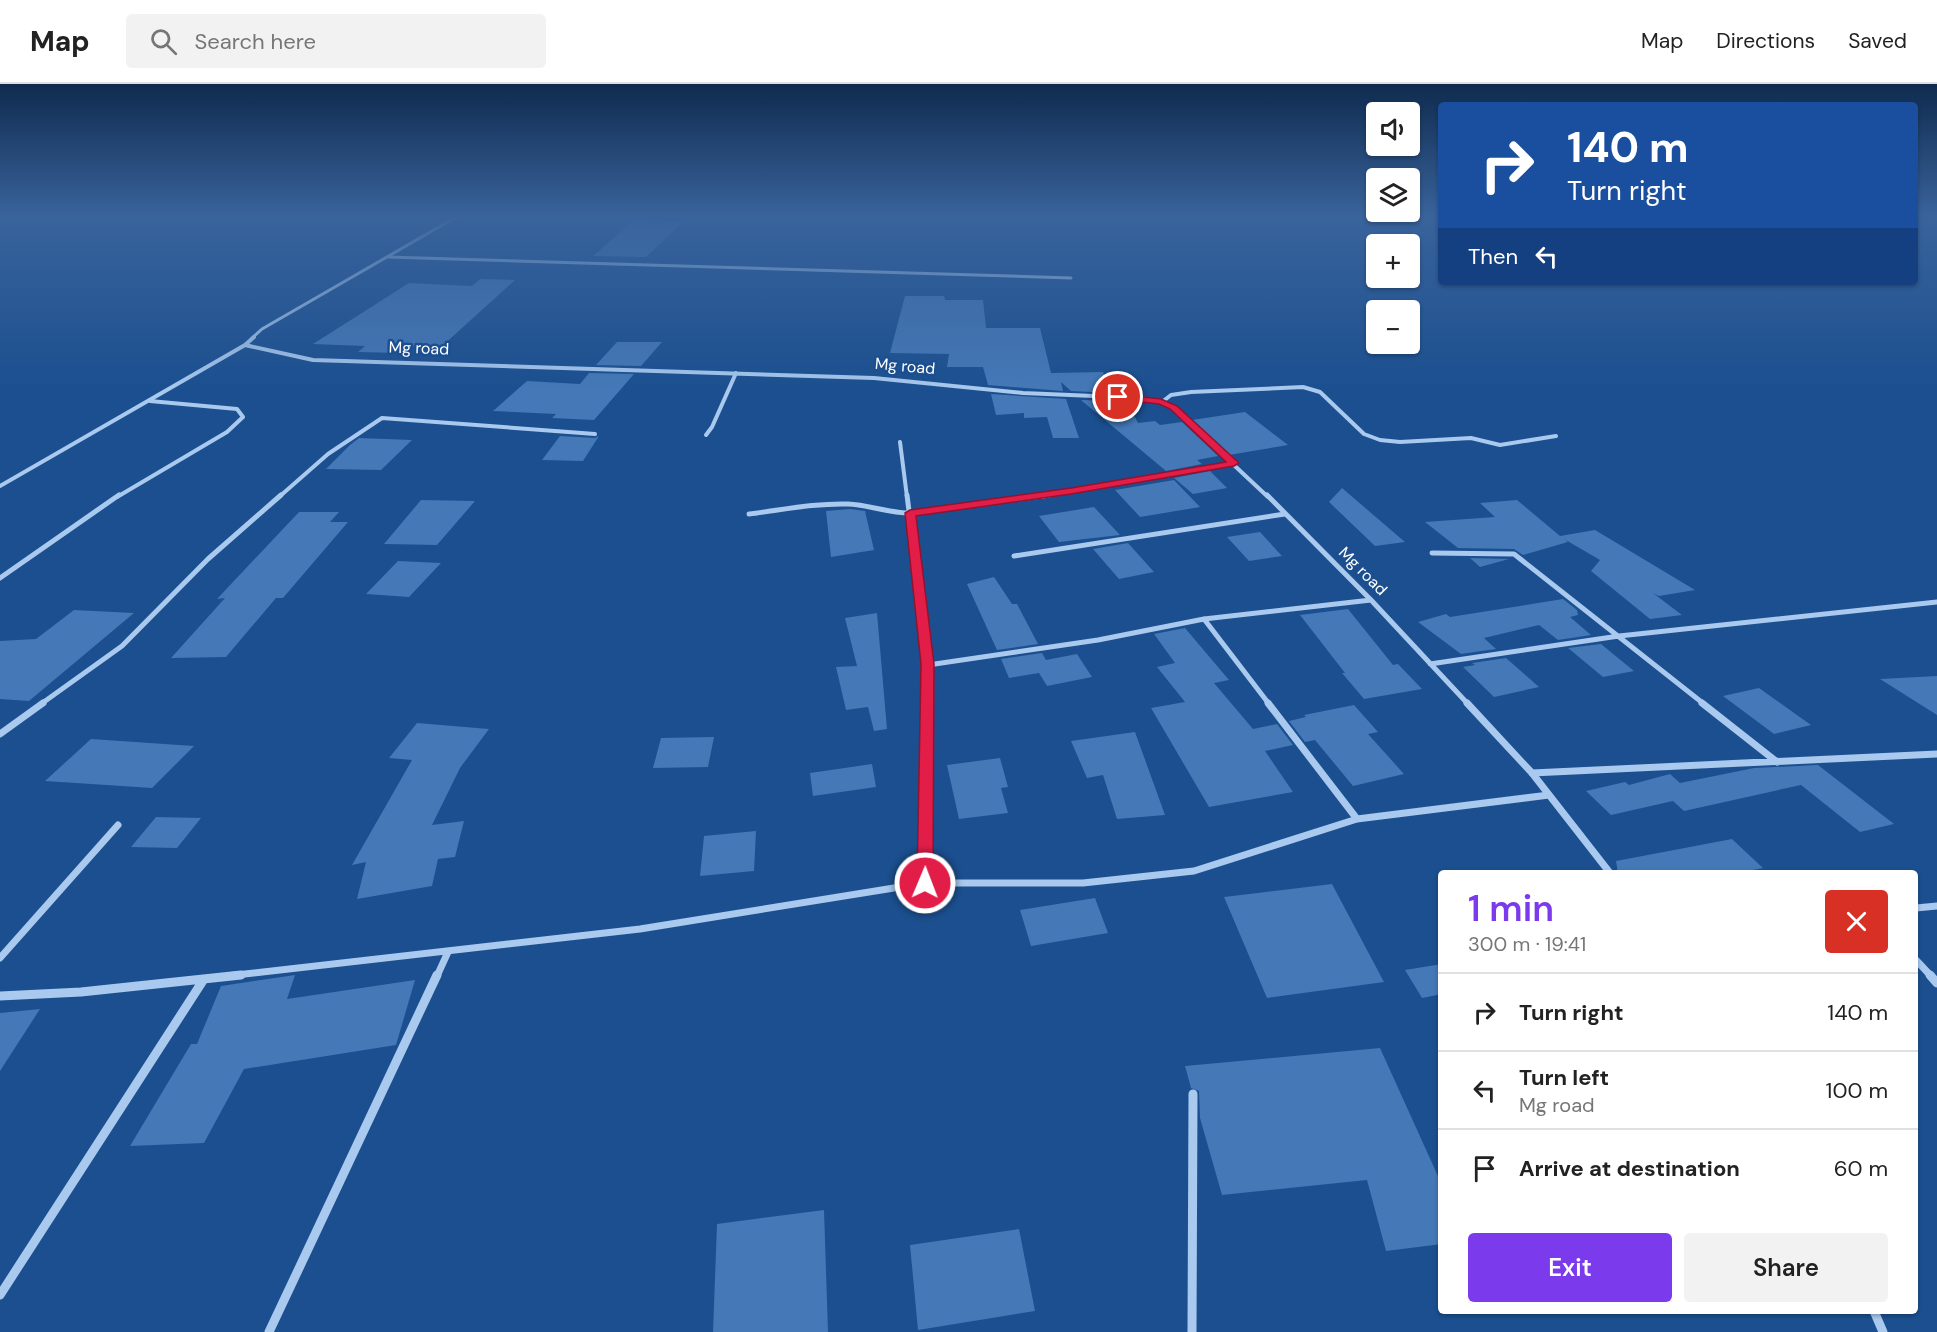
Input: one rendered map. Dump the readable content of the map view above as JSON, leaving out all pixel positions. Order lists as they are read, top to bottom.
{
  "streets": {
    "street": ["Mg road"]
  },
  "page": {
    "header": "Map",
    "search": "Search here",
    "nav": ["Map", "Directions", "Saved"],
    "map_buttons": ["+", "−"],
    "turn": ["140 m", "Turn right"],
    "then": "Then",
    "heading": ["1 min", "300 m · 19:41"],
    "list": [
      {
        "name": "Turn right",
        "value": "140 m"
      },
      {
        "name": "Turn left",
        "note": "Mg road",
        "value": "100 m"
      },
      {
        "name": "Arrive at destination",
        "value": "60 m"
      }
    ],
    "buttons": ["Exit", "Share"]
  }
}
